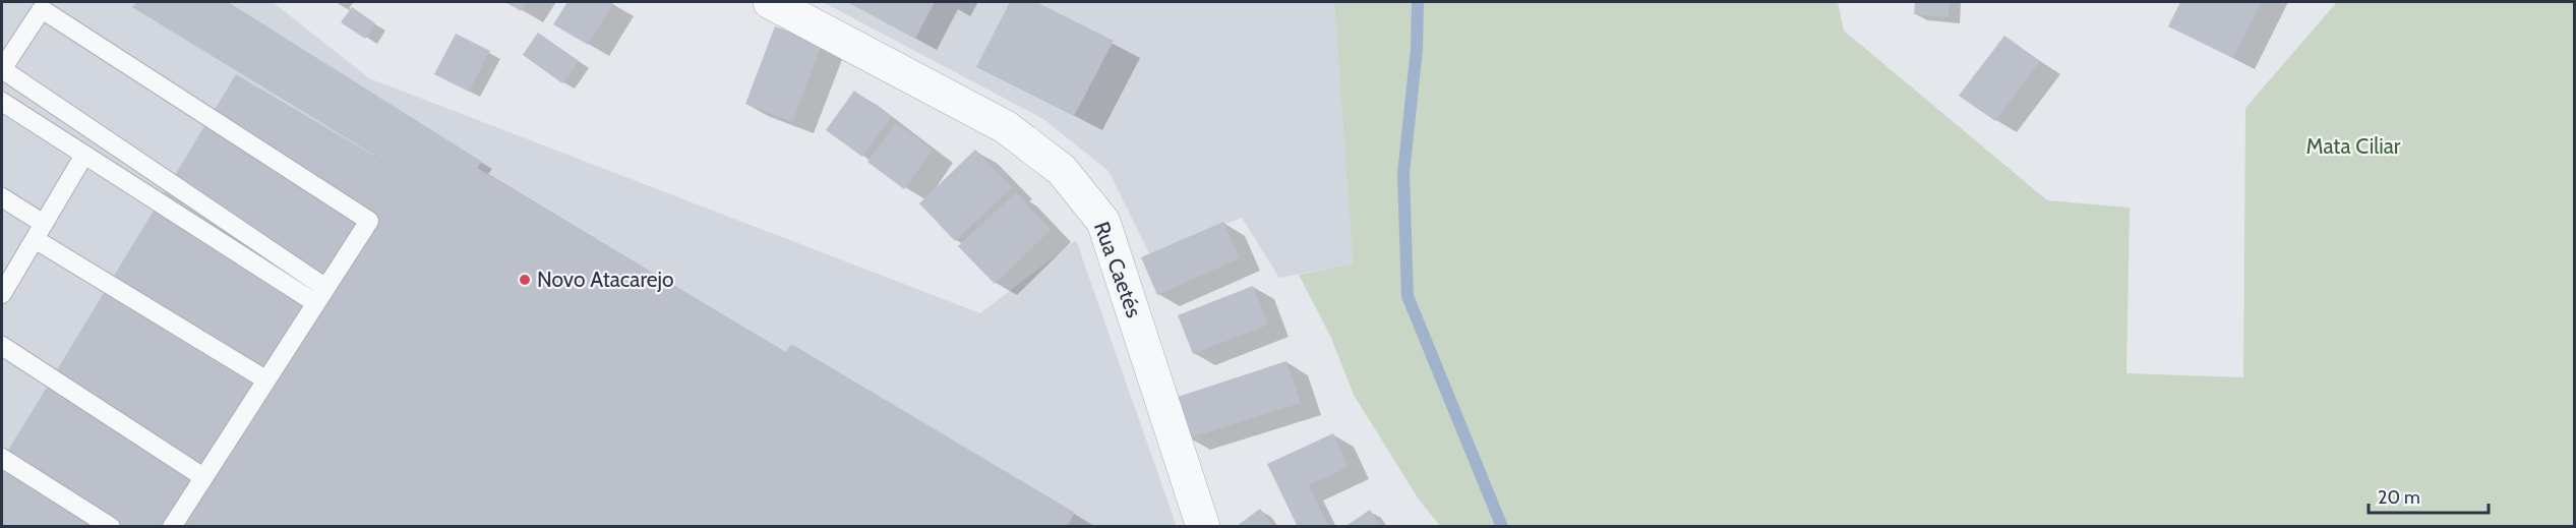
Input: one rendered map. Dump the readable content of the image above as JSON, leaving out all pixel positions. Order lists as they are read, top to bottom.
{
  "streets": {
    "street": ["Rua Caetés"]
  },
  "parks": ["Mata Ciliar"],
  "places": ["Novo Atacarejo"],
  "scale_bar": "20 m"
}
